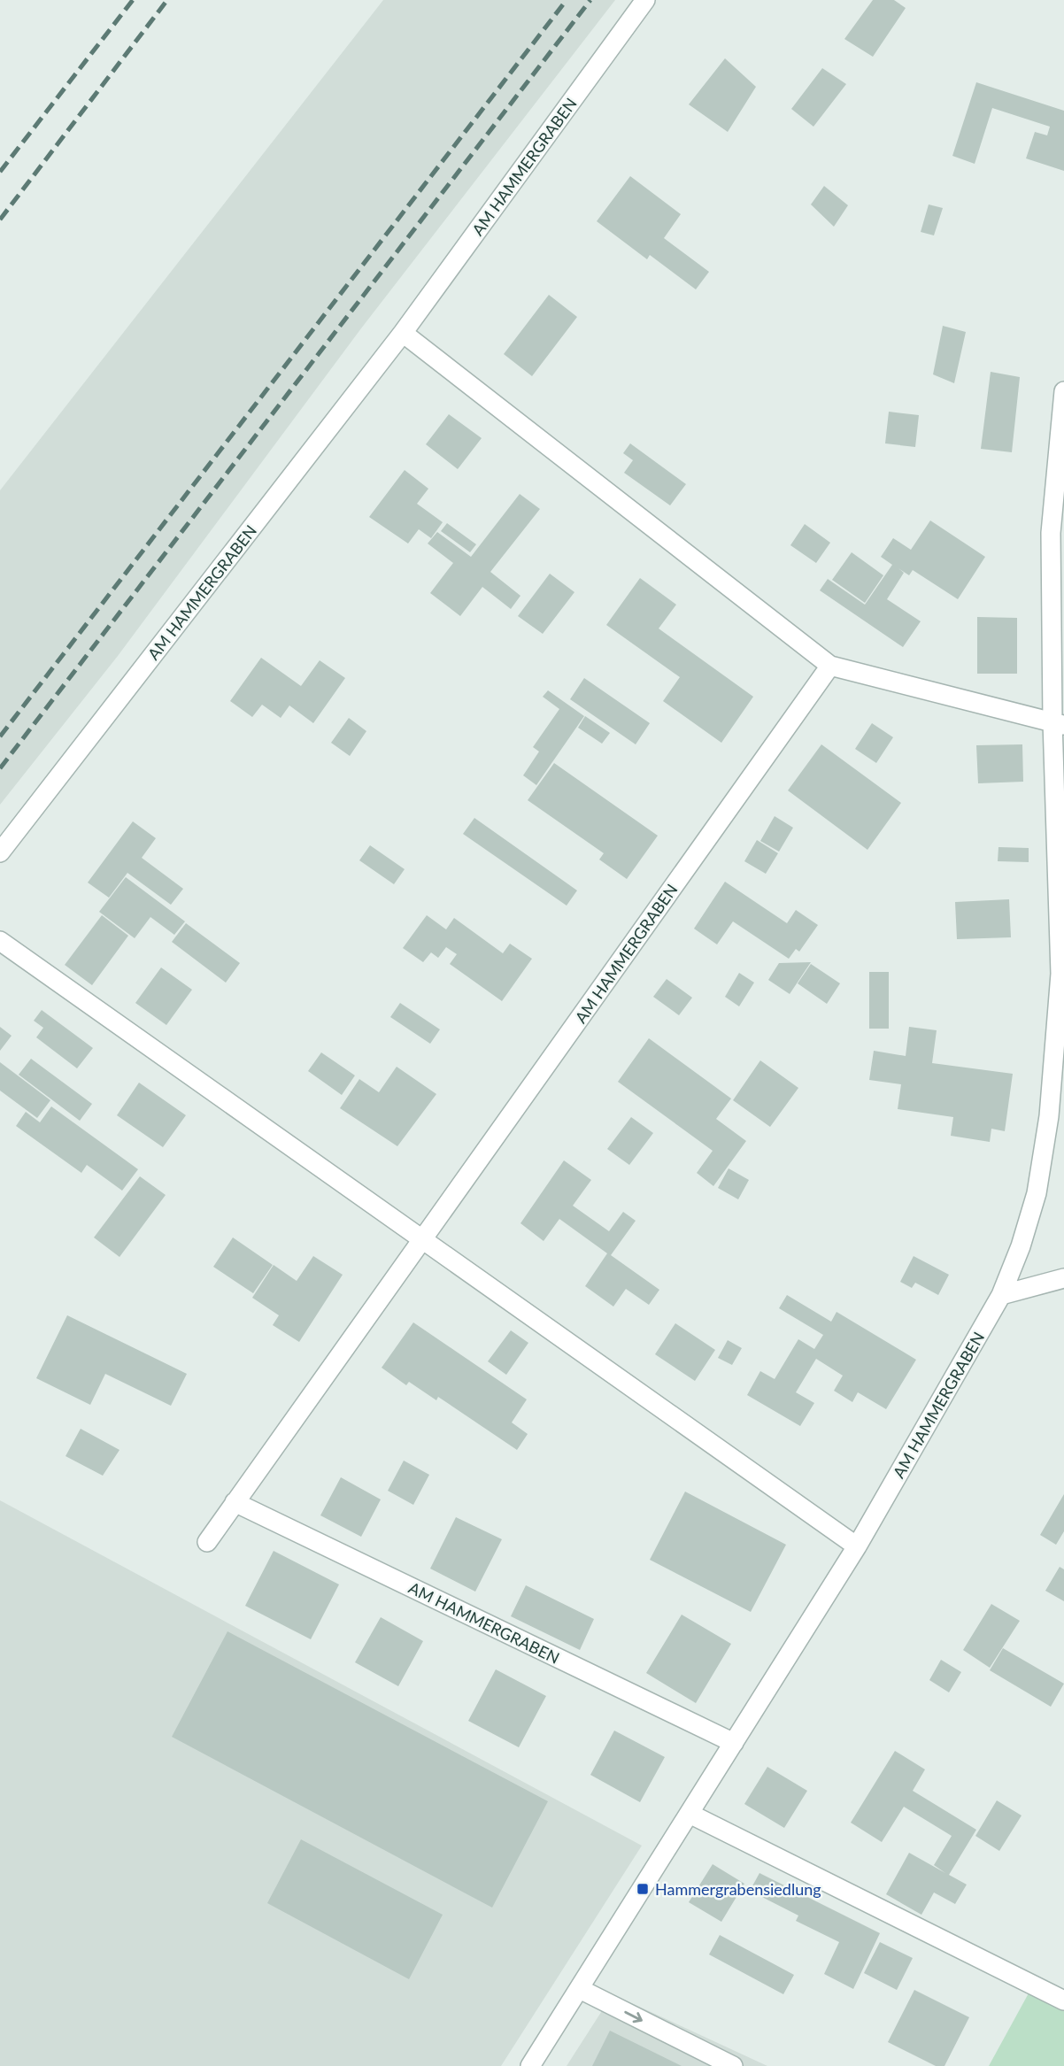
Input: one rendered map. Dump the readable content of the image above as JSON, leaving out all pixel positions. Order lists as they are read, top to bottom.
{
  "streets": {
    "street": ["AM HAMMERGRABEN"]
  },
  "places": {
    "transit": ["Hammergrabensiedlung"]
  }
}
